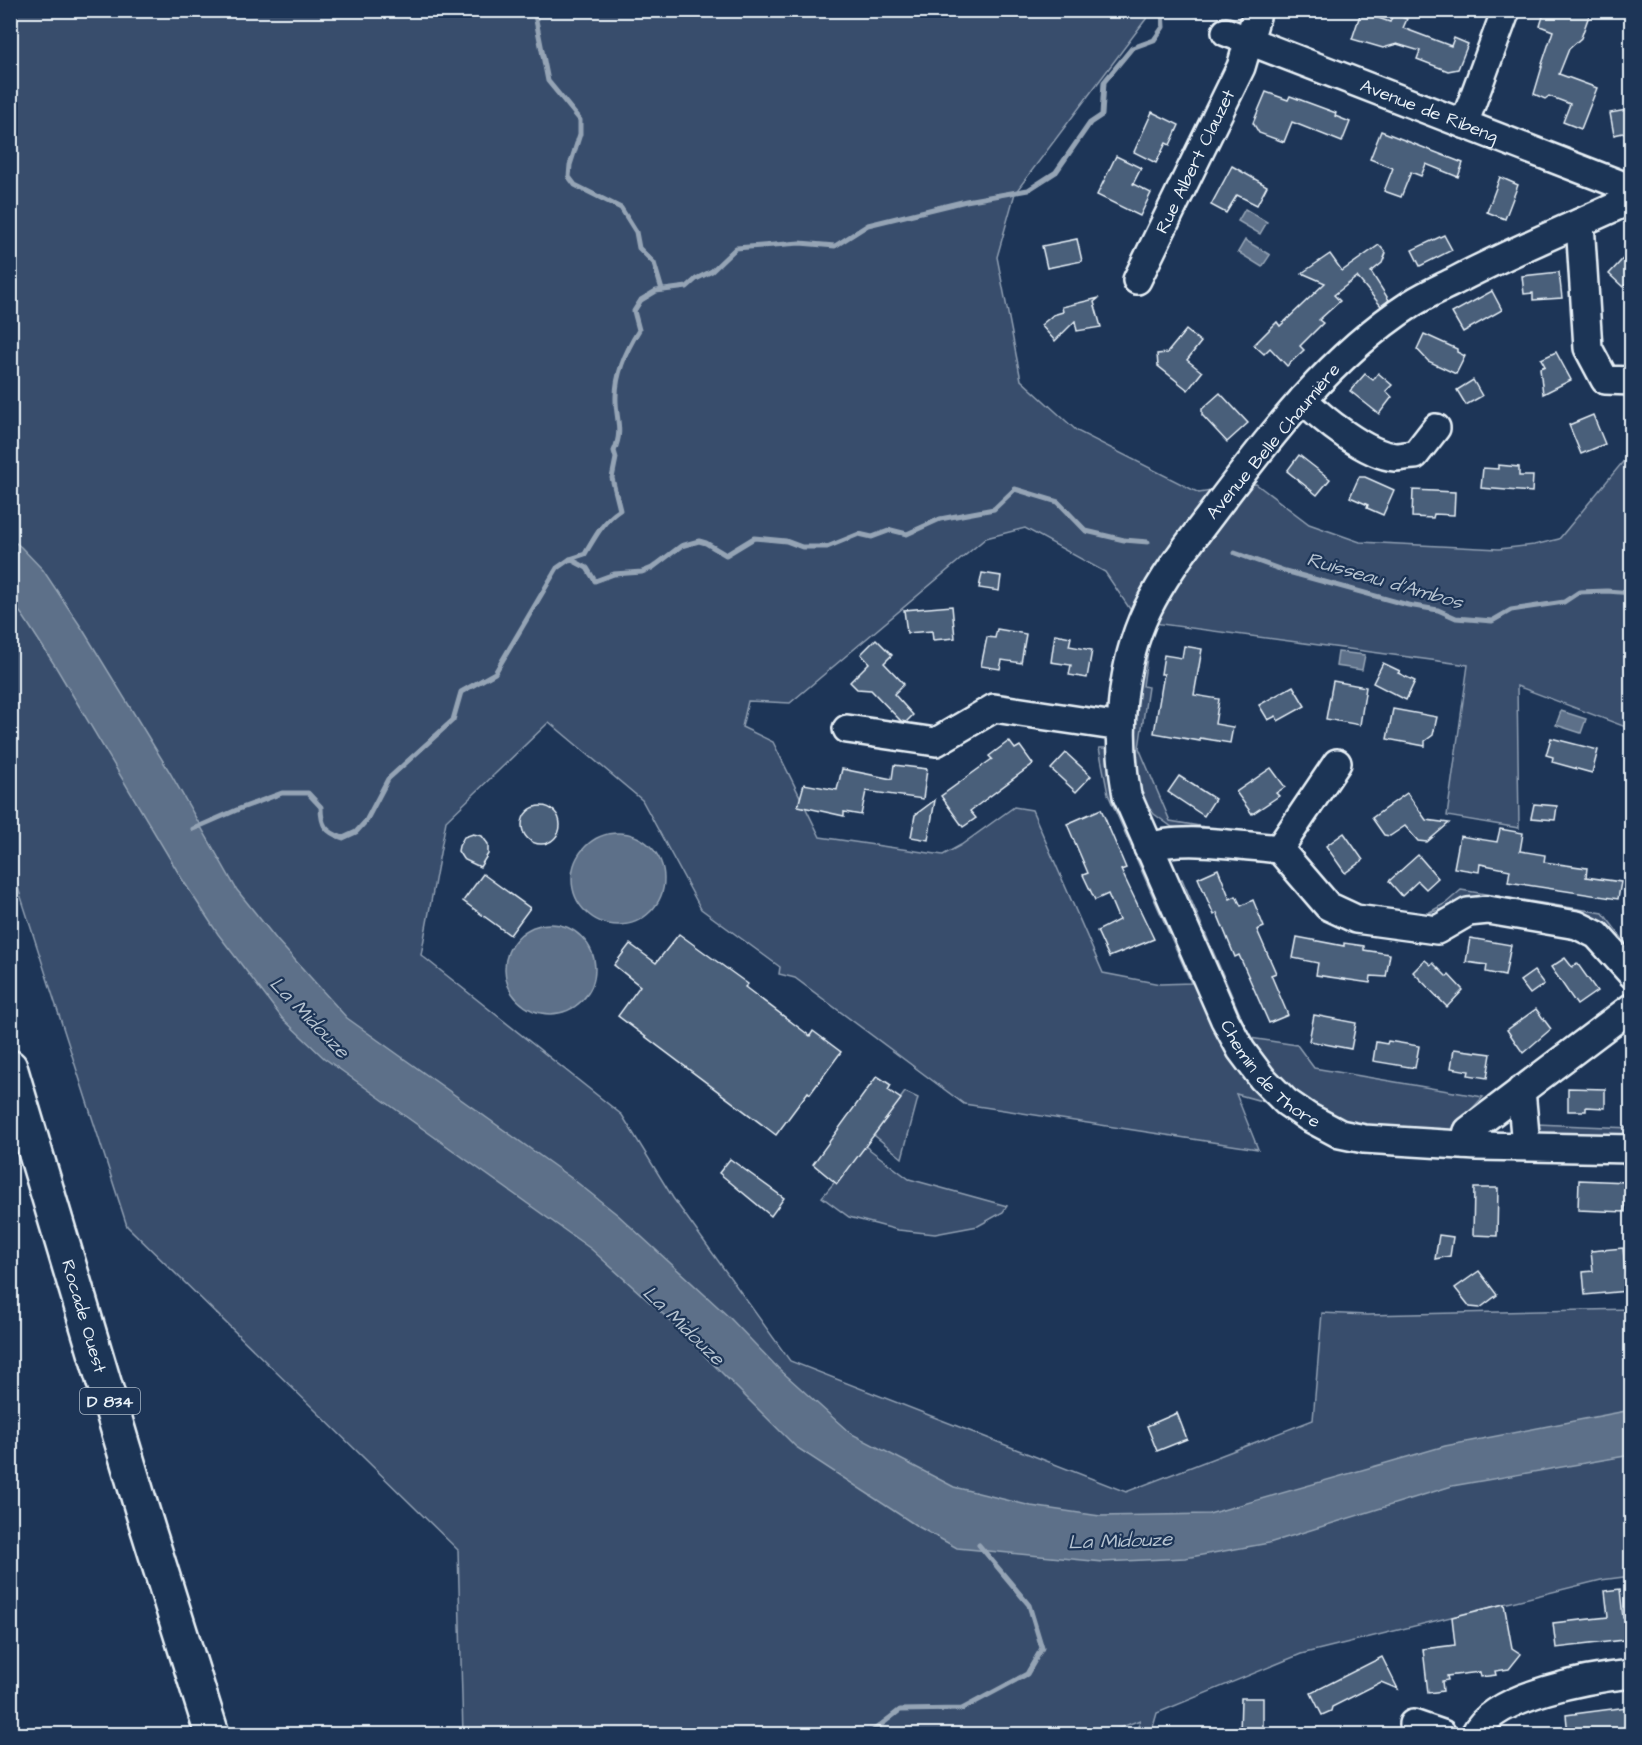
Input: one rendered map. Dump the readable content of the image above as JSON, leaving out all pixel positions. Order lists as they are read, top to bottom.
{
  "streets": {
    "main road": ["Rocade Ouest", "D 834"],
    "street": [
      "Avenue de Ribeng",
      "Rue Albert Clauzet",
      "Avenue Belle Chaumière",
      "Chemin de Thore"
    ]
  },
  "crossings": [
    ["Avenue de Ribeng", "Rue Albert Clauzet"],
    ["Avenue Belle Chaumière", "Chemin de Thore"]
  ],
  "water": ["Ruisseau d'Ambos", "La Midouze"]
}
